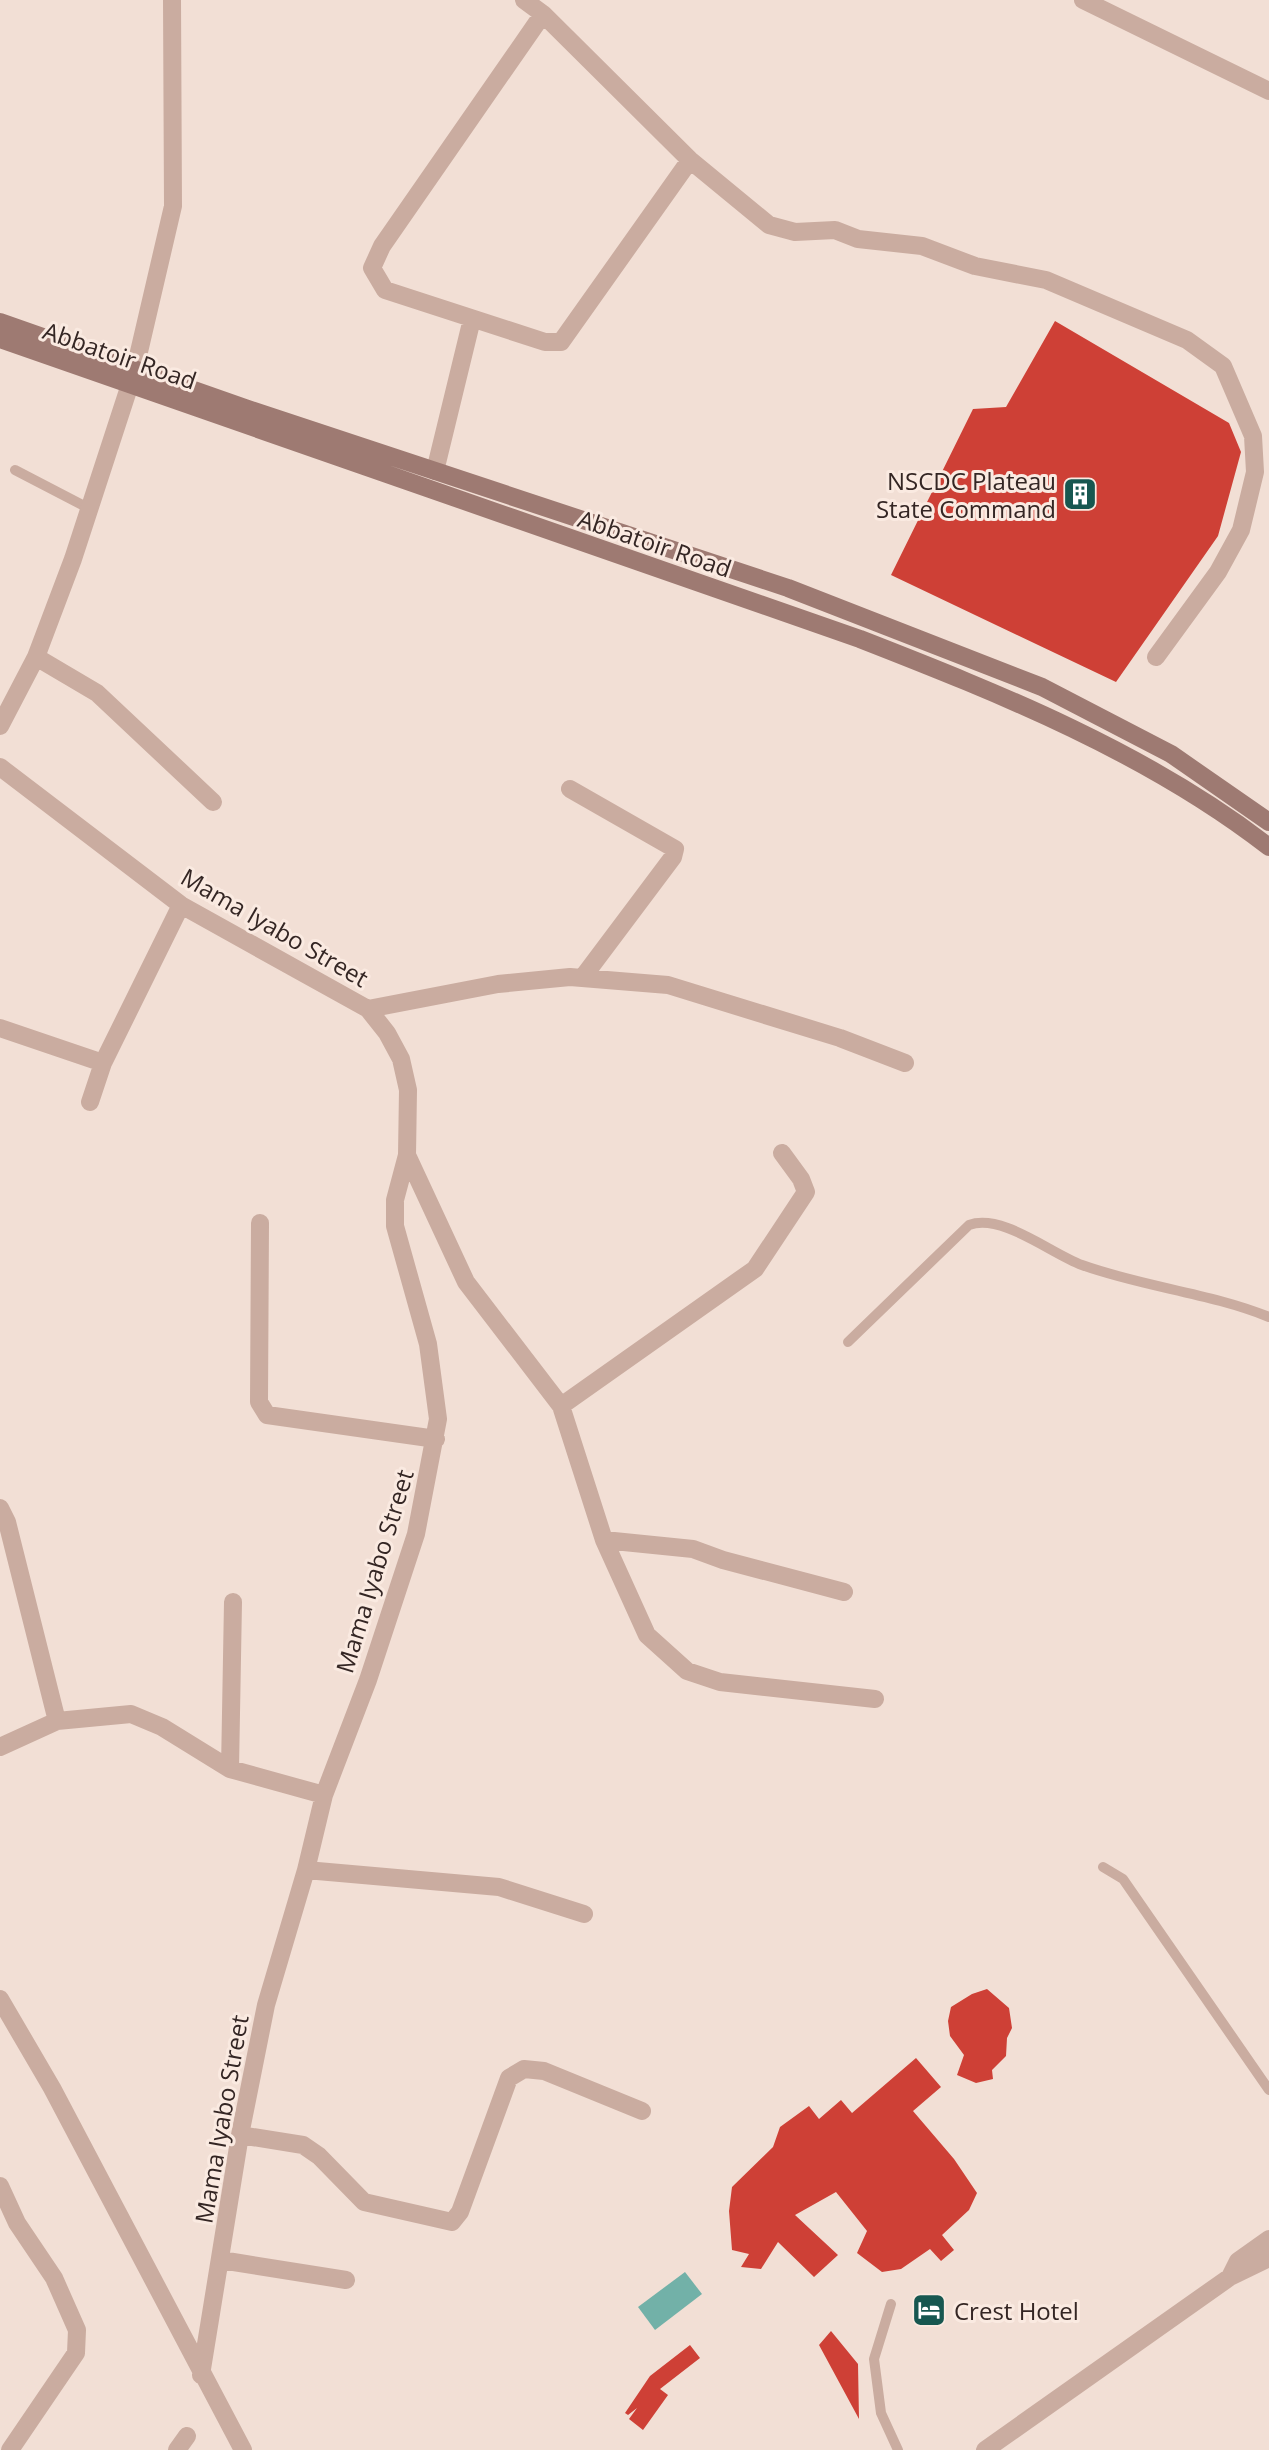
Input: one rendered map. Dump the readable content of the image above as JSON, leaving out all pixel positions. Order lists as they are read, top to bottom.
{
  "streets": {
    "street": ["Abbatoir Road", "Mama Iyabo Street"]
  },
  "places": {
    "building": ["NSCDC Plateau State Command"],
    "hotel": ["Crest Hotel"]
  }
}
